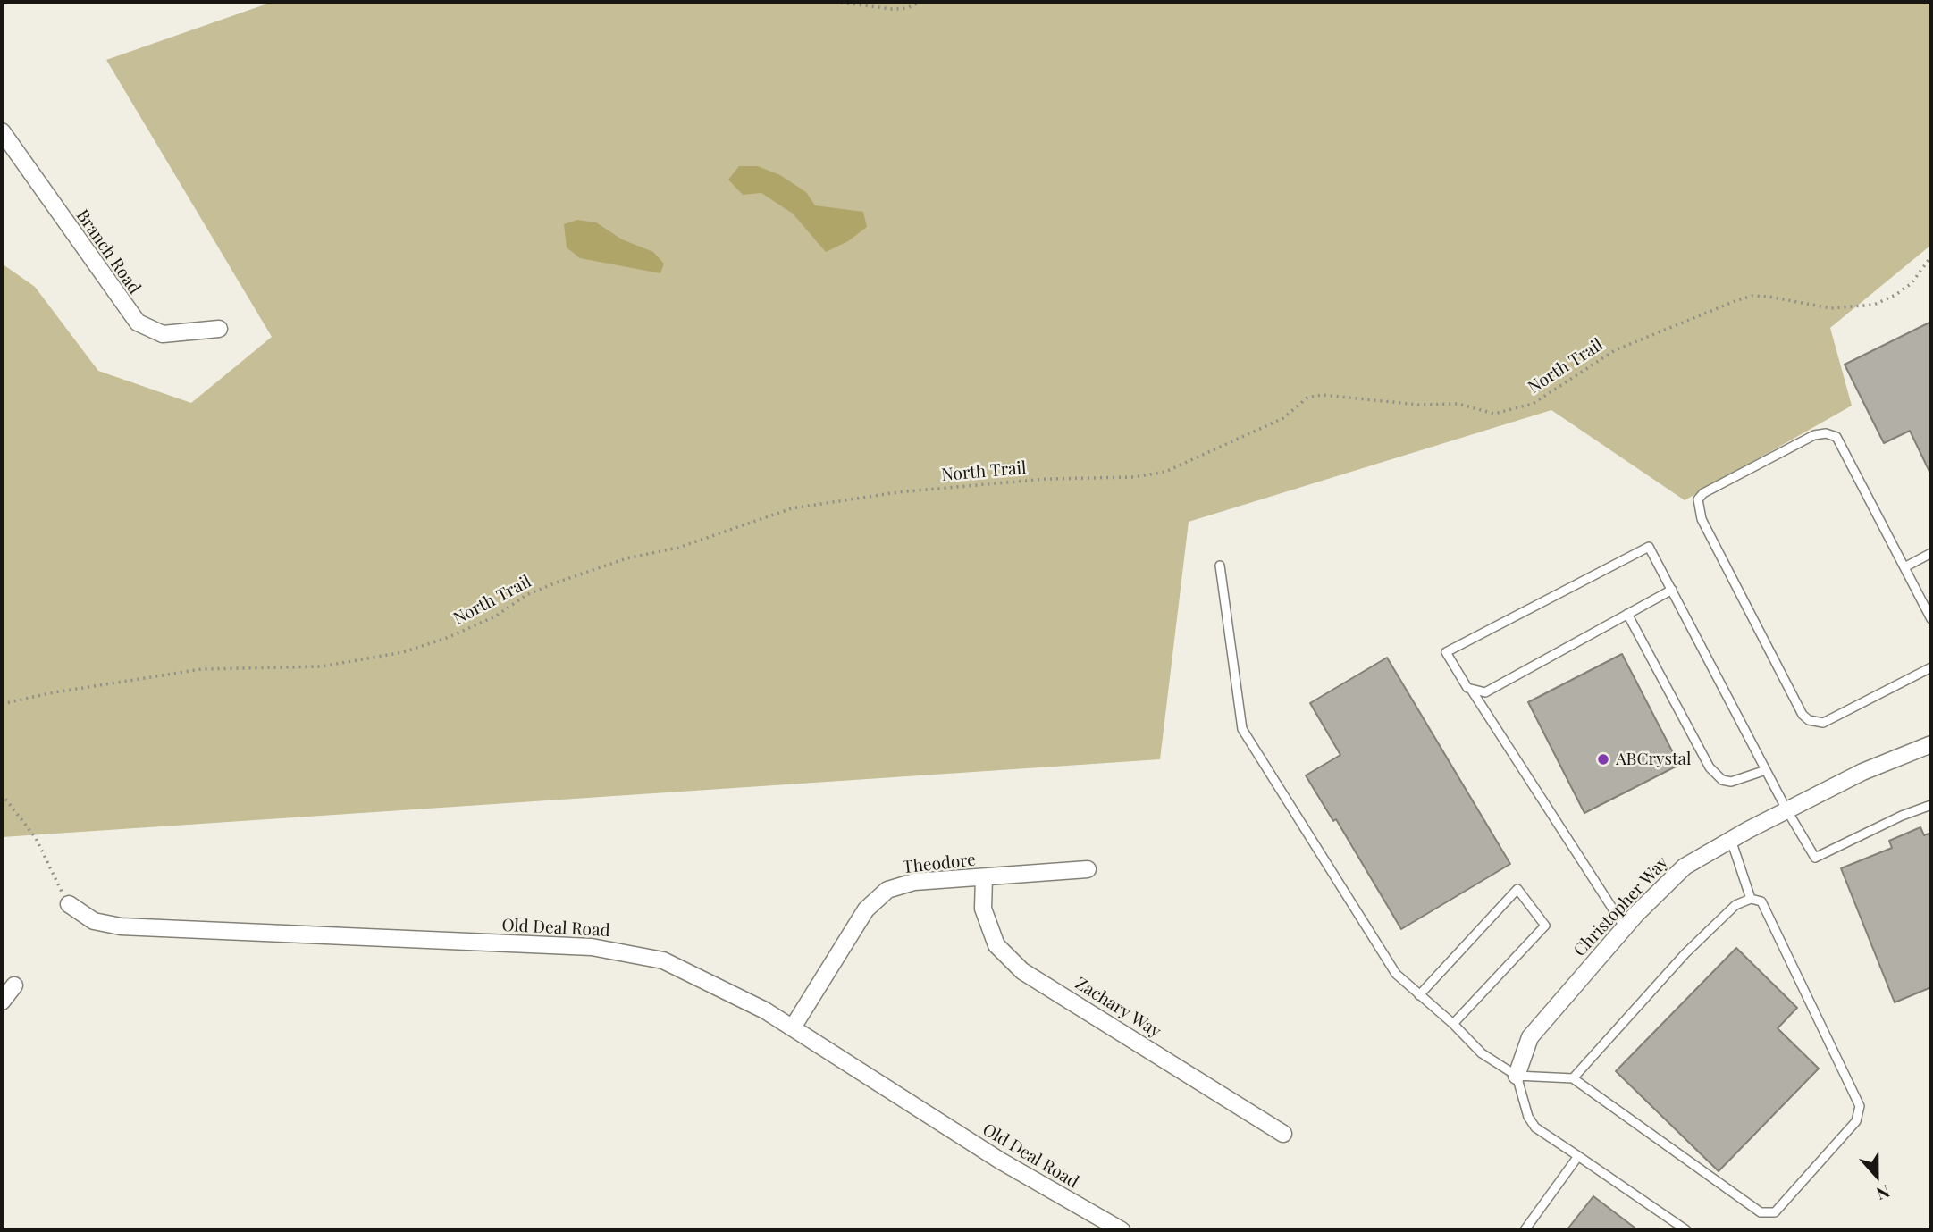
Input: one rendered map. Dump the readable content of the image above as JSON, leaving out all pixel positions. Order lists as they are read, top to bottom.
{
  "streets": {
    "street": [
      "Branch Road",
      "Theodore",
      "Christopher Way",
      "Old Deal Road",
      "Zachary Way"
    ],
    "path": ["North Trail"]
  },
  "crossings": [
    ["Theodore", "Old Deal Road"],
    ["Theodore", "Zachary Way"]
  ],
  "places": ["ABCrystal"],
  "north": "bottom"
}
